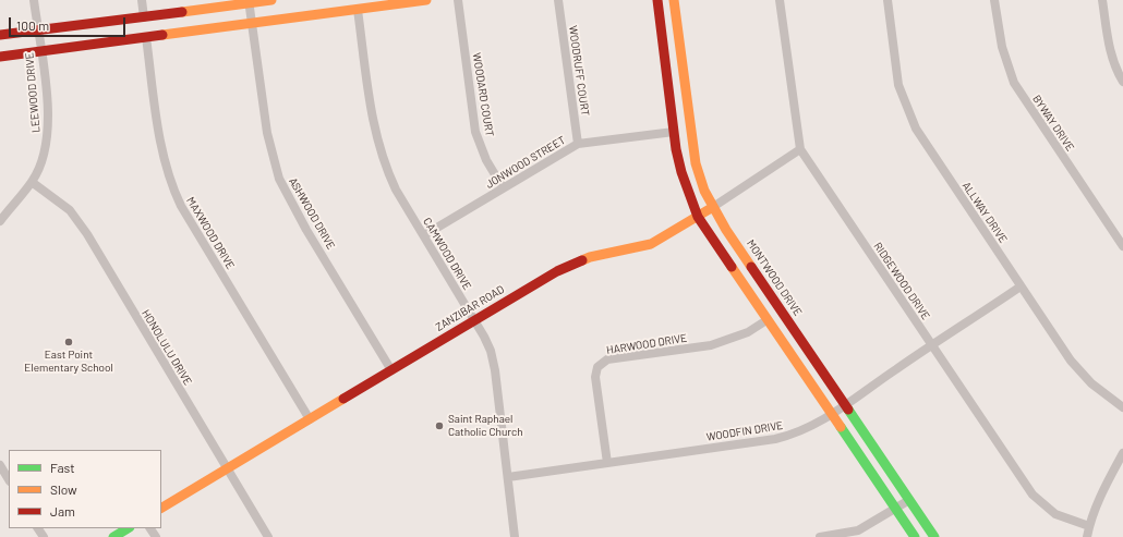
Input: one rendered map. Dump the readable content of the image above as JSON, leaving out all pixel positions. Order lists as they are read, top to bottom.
{
  "streets": {
    "main road": ["MONTWOOD DRIVE", "ZANZIBAR ROAD"],
    "street": [
      "WOODRUFF COURT",
      "LEEWOOD DRIVE",
      "WOODARD COURT",
      "BYWAY DRIVE",
      "JONWOOD STREET",
      "ALLWAY DRIVE",
      "ASHWOOD DRIVE",
      "MAXWOOD DRIVE",
      "CAMWOOD DRIVE",
      "RIDGEWOOD DRIVE",
      "HARWOOD DRIVE",
      "HONOLULU DRIVE",
      "WOODFIN DRIVE"
    ]
  },
  "crossings": [
    ["WOODRUFF COURT", "JONWOOD STREET"],
    ["LEEWOOD DRIVE", "HONOLULU DRIVE"],
    ["WOODARD COURT", "JONWOOD STREET"],
    ["JONWOOD STREET", "CAMWOOD DRIVE"],
    ["ALLWAY DRIVE", "WOODFIN DRIVE"],
    ["ASHWOOD DRIVE", "ZANZIBAR ROAD"],
    ["MAXWOOD DRIVE", "ZANZIBAR ROAD"],
    ["CAMWOOD DRIVE", "ZANZIBAR ROAD"],
    ["CAMWOOD DRIVE", "WOODFIN DRIVE"],
    ["MONTWOOD DRIVE", "ZANZIBAR ROAD"],
    ["MONTWOOD DRIVE", "WOODFIN DRIVE"],
    ["RIDGEWOOD DRIVE", "ZANZIBAR ROAD"],
    ["RIDGEWOOD DRIVE", "WOODFIN DRIVE"],
    ["ZANZIBAR ROAD", "HONOLULU DRIVE"],
    ["HARWOOD DRIVE", "WOODFIN DRIVE"]
  ],
  "places": ["East Point Elementary School", "Saint Raphael Catholic Church"],
  "legend": ["Fast", "Slow", "Jam"],
  "scale_bar": "100 m"
}
